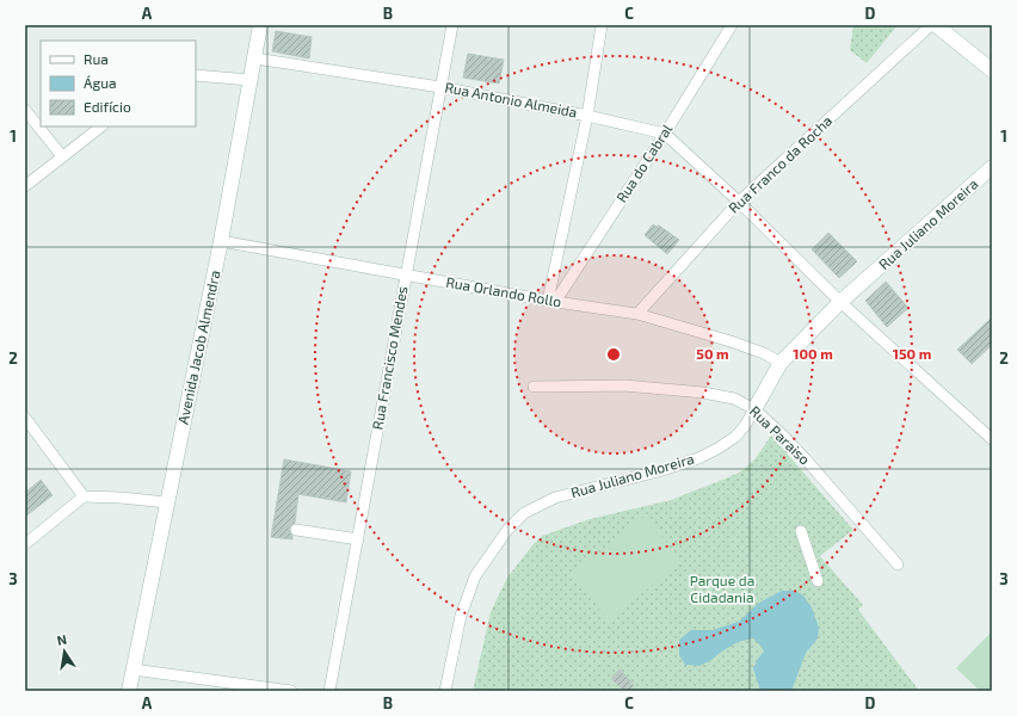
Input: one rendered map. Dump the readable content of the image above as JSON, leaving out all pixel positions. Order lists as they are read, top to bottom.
{
  "streets": {
    "street": [
      "Rua Antonio Almeida",
      "Rua do Cabral",
      "Rua Franco da Rocha",
      "Rua Juliano Moreira",
      "Rua Orlando Rollo",
      "Avenida Jacob Almendra",
      "Rua Francisco Mendes",
      "Rua Paraiso"
    ]
  },
  "crossings": [
    ["Rua Antonio Almeida", "Rua do Cabral"],
    ["Rua Antonio Almeida", "Rua Franco da Rocha"],
    ["Rua Antonio Almeida", "Rua Juliano Moreira"],
    ["Rua Antonio Almeida", "Avenida Jacob Almendra"],
    ["Rua Antonio Almeida", "Rua Francisco Mendes"],
    ["Rua do Cabral", "Rua Orlando Rollo"],
    ["Rua Franco da Rocha", "Rua Orlando Rollo"],
    ["Rua Juliano Moreira", "Rua Orlando Rollo"],
    ["Rua Juliano Moreira", "Rua Paraiso"],
    ["Rua Orlando Rollo", "Avenida Jacob Almendra"],
    ["Rua Orlando Rollo", "Rua Francisco Mendes"]
  ],
  "parks": ["Parque da Cidadania"],
  "legend": ["Rua", "Água", "Edifício"],
  "north": "top",
  "grid": {
    "columns": [
      "A",
      "B",
      "C",
      "D"
    ],
    "rows": ["1", "2", "3"]
  },
  "rings": ["50 m", "100 m", "150 m"]
}
